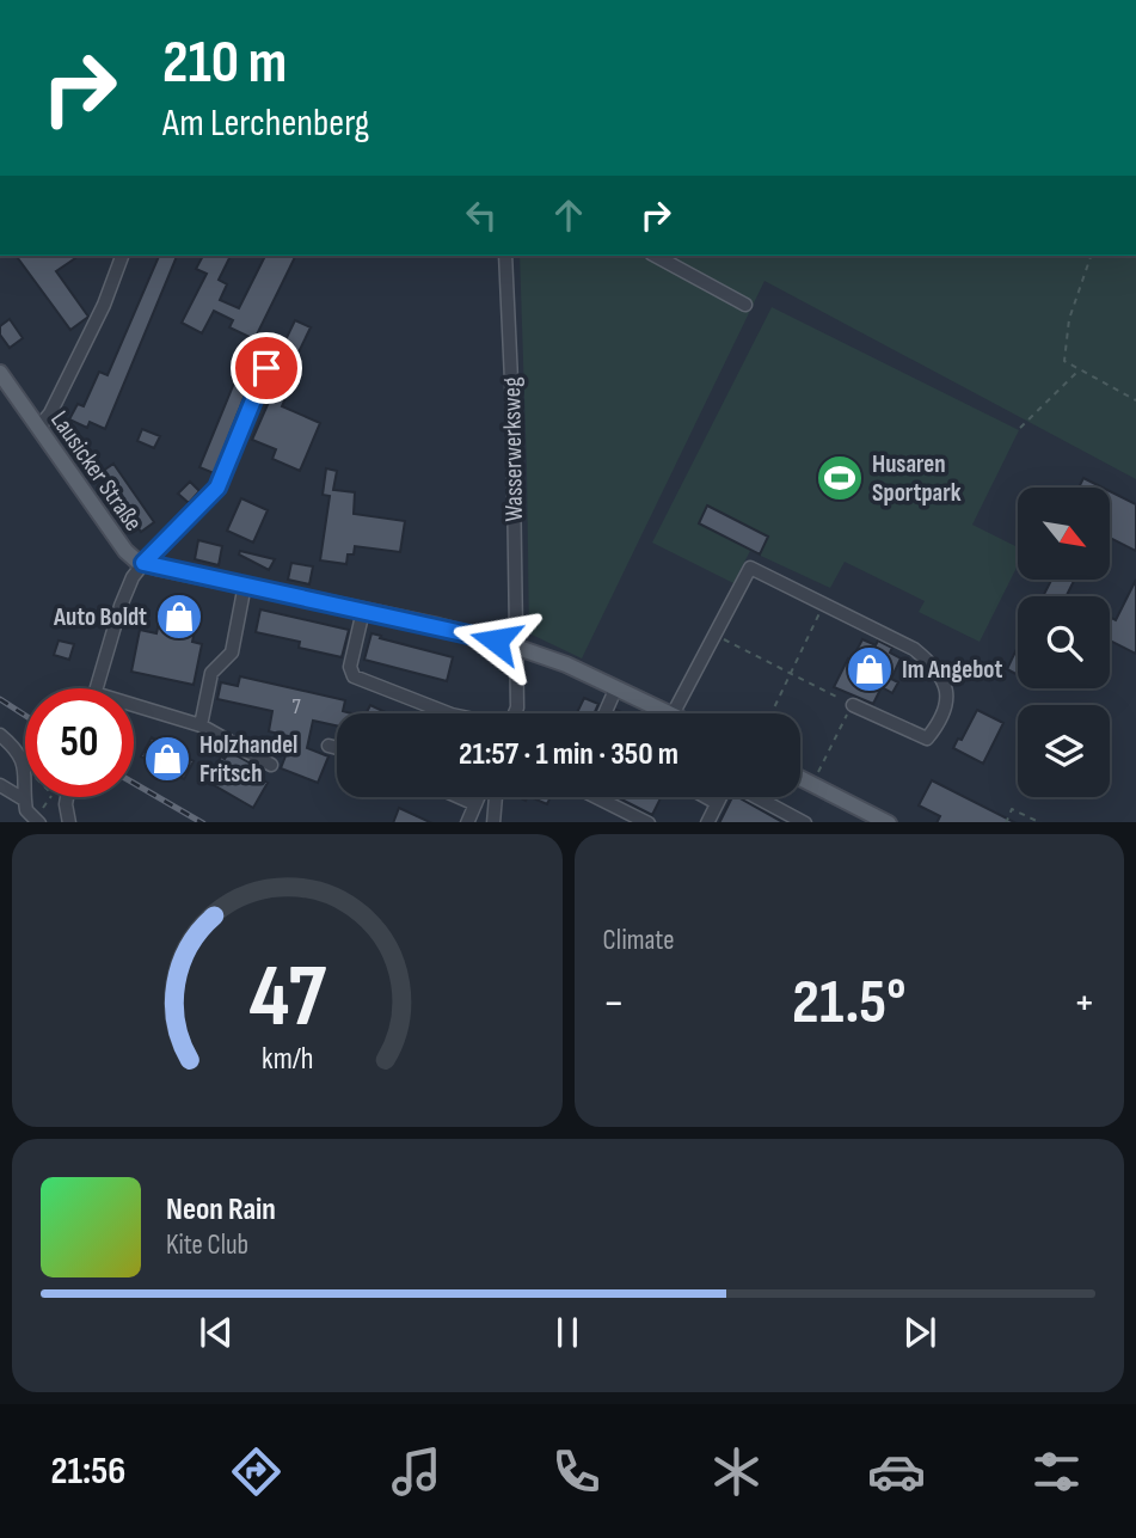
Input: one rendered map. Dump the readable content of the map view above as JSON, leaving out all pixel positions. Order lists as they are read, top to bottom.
{
  "streets": {
    "main road": ["Lausicker Straße"],
    "street": ["Wasserwerksweg"]
  },
  "crossings": [
    ["Wasserwerksweg", "Lausicker Straße"]
  ],
  "places": {
    "sports": ["Husaren Sportpark"],
    "shop": ["Auto Boldt", "Im Angebot", "Holzhandel Fritsch"]
  },
  "house_numbers": ["7"],
  "north": "bottom right",
  "page": {
    "turn": ["210 m", "Am Lerchenberg"],
    "limit": "50",
    "trip": "21:57 · 1 min · 350 m",
    "tile": "Climate",
    "heat": ["−", "21.5°", "+"],
    "song": ["Neon Rain", "Kite Club"],
    "tabs": "21:56",
    "gauge": ["47", "km/h"]
  }
}
